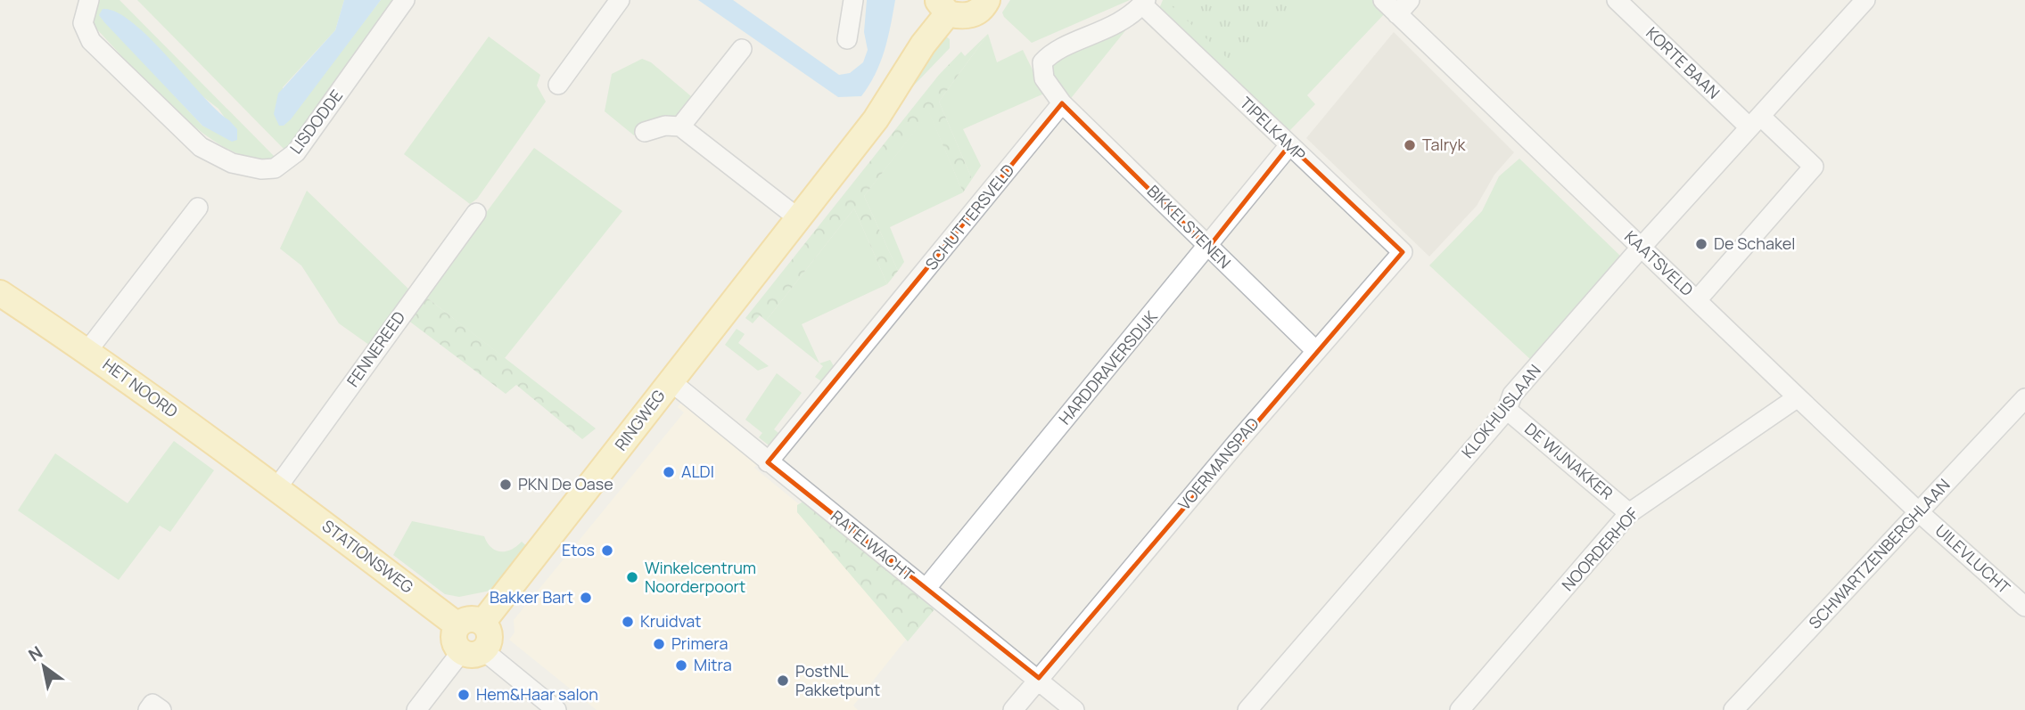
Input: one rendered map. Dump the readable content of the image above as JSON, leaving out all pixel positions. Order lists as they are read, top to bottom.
{
  "streets": {
    "main road": ["HET NOORD", "RINGWEG", "STATIONSWEG"],
    "street": [
      "KORTE BAAN",
      "LISDODDE",
      "TIPELKAMP",
      "SCHUTTERSVELD",
      "BIKKELSTENEN",
      "KAATSVELD",
      "FENNEREED",
      "HARDDRAVERSDIJK",
      "KLOKHUISLAAN",
      "DE WIJNAKKER",
      "VOERMANSPAD",
      "RATELWACHT",
      "NOORDERHOF",
      "SCHWARTZENBERGHLAAN",
      "UILEVLUCHT"
    ]
  },
  "crossings": [
    ["KORTE BAAN", "KLOKHUISLAAN"],
    ["TIPELKAMP", "HARDDRAVERSDIJK"],
    ["TIPELKAMP", "VOERMANSPAD"],
    ["SCHUTTERSVELD", "BIKKELSTENEN"],
    ["SCHUTTERSVELD", "RATELWACHT"],
    ["BIKKELSTENEN", "HARDDRAVERSDIJK"],
    ["BIKKELSTENEN", "VOERMANSPAD"],
    ["KAATSVELD", "KLOKHUISLAAN"],
    ["KAATSVELD", "NOORDERHOF"],
    ["KAATSVELD", "SCHWARTZENBERGHLAAN"],
    ["KAATSVELD", "UILEVLUCHT"],
    ["FENNEREED", "HET NOORD"],
    ["FENNEREED", "STATIONSWEG"],
    ["HARDDRAVERSDIJK", "RATELWACHT"],
    ["HET NOORD", "STATIONSWEG"],
    ["KLOKHUISLAAN", "DE WIJNAKKER"],
    ["RINGWEG", "RATELWACHT"],
    ["RINGWEG", "STATIONSWEG"],
    ["DE WIJNAKKER", "NOORDERHOF"],
    ["VOERMANSPAD", "RATELWACHT"],
    ["SCHWARTZENBERGHLAAN", "UILEVLUCHT"]
  ],
  "places": [
    "Talryk",
    "De Schakel",
    "ALDI",
    "PKN De Oase",
    "Etos",
    "Winkelcentrum Noorderpoort",
    "Bakker Bart",
    "Kruidvat",
    "Primera",
    "Mitra",
    "PostNL Pakketpunt",
    "Hem&Haar salon"
  ],
  "north": "top left"
}
